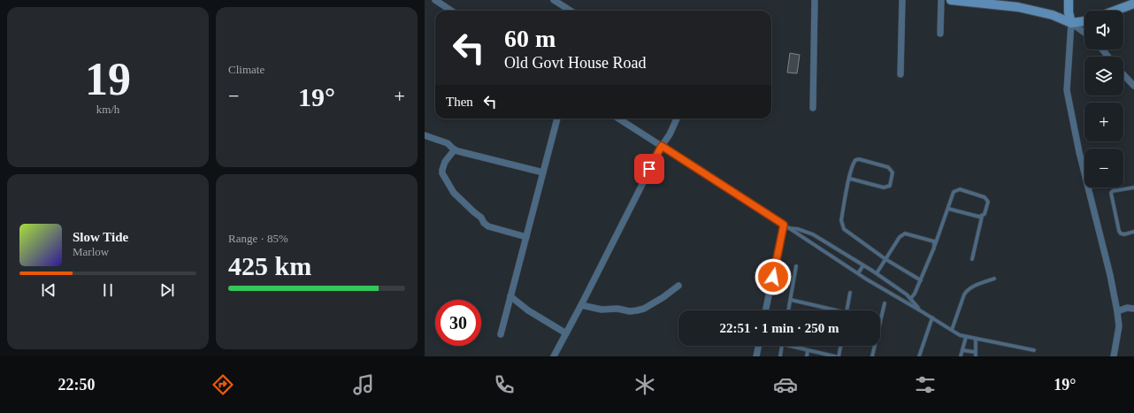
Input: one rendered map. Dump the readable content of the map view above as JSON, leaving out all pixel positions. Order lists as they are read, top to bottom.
{
  "page": {
    "tile": [
      ["19", "km/h"],
      "Climate",
      ["Range · 85%", "425 km"]
    ],
    "map_buttons": ["+", "−"],
    "turn": ["60 m", "Old Govt House Road"],
    "heat": ["−", "19°", "+"],
    "then": "Then",
    "song": ["Slow Tide", "Marlow"],
    "limit": "30",
    "trip": "22:51 · 1 min · 250 m",
    "tabs": ["22:50", "19°"]
  }
}
